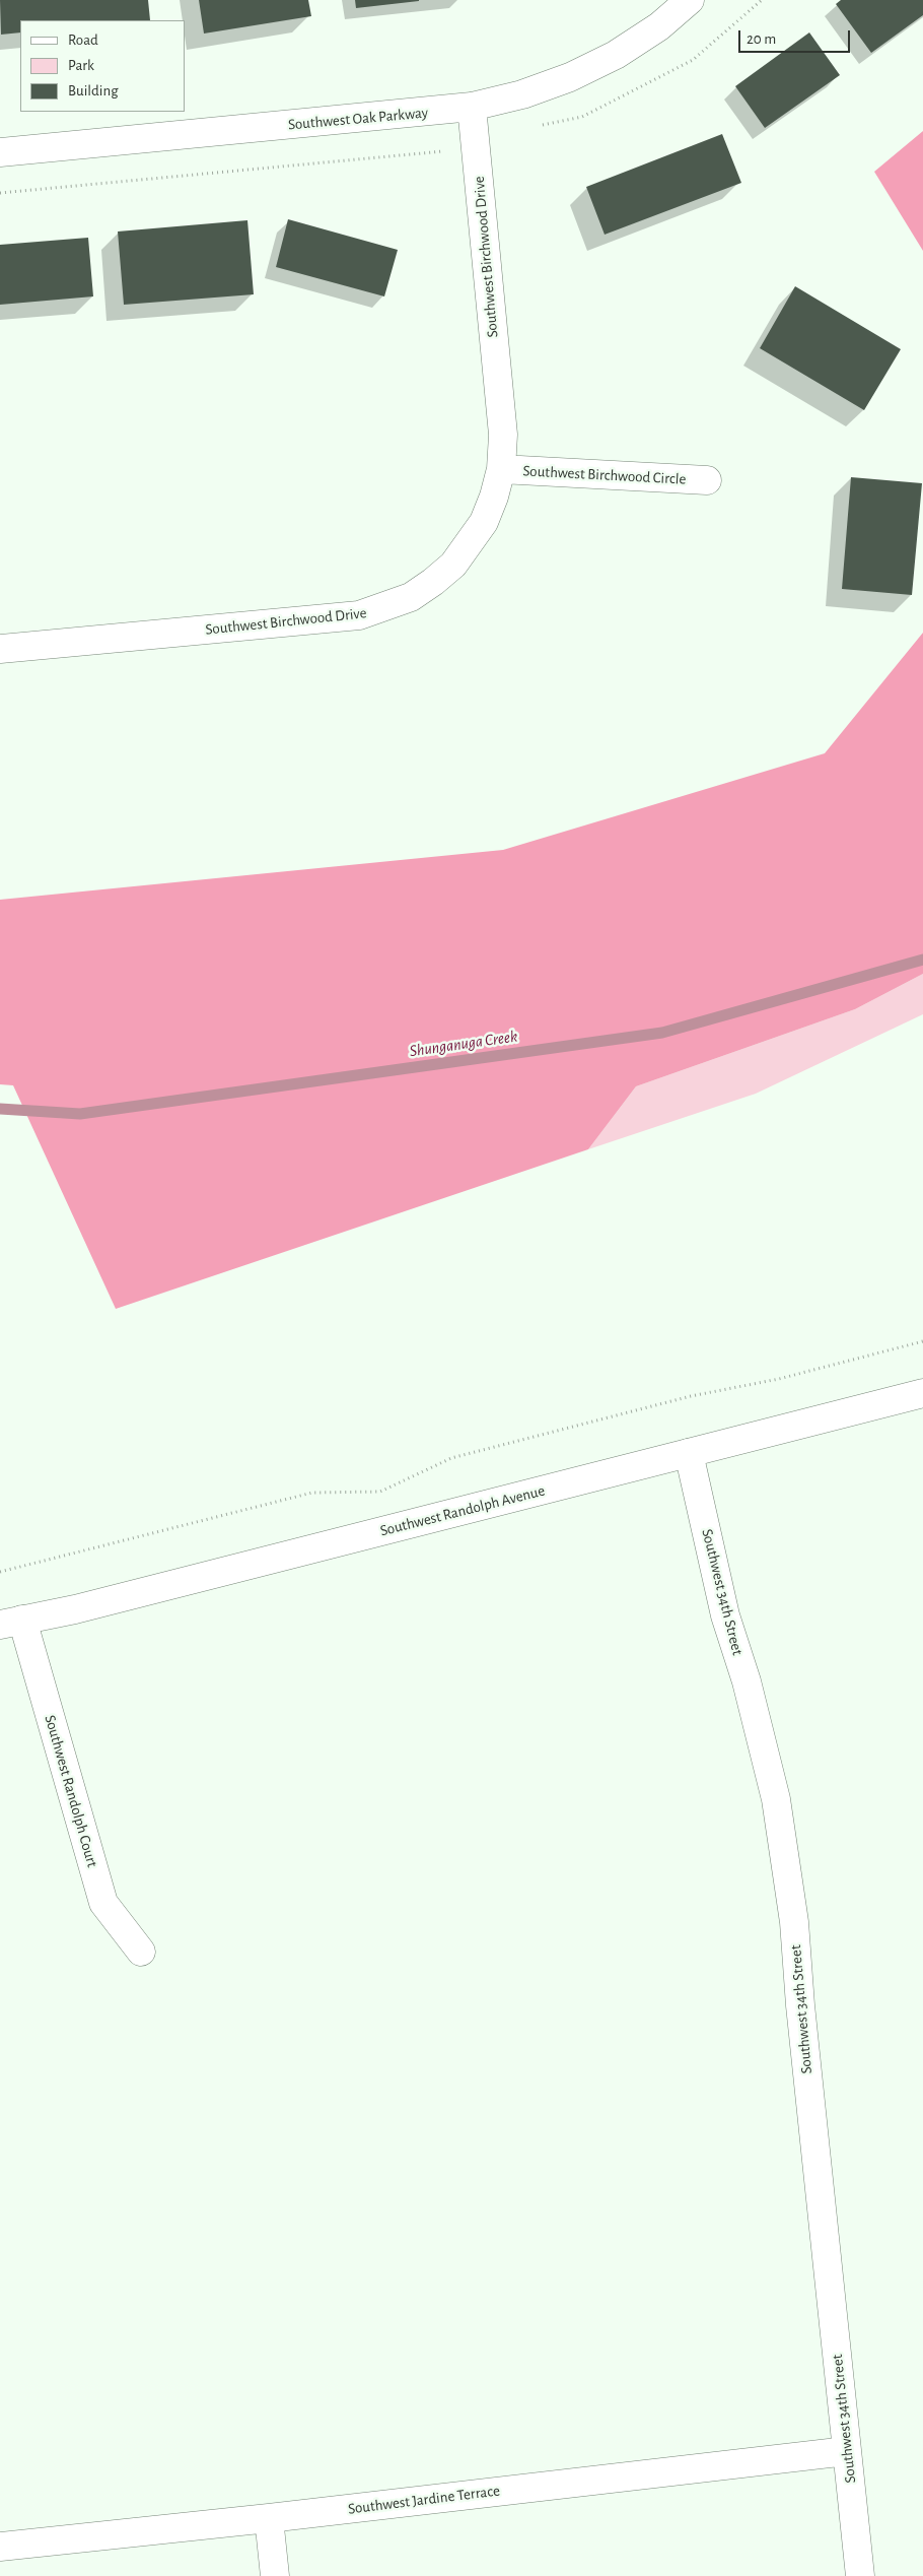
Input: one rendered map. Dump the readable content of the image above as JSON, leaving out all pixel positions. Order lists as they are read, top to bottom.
{
  "streets": {
    "street": [
      "Southwest Oak Parkway",
      "Southwest Birchwood Drive",
      "Southwest Birchwood Circle",
      "Southwest Randolph Avenue",
      "Southwest 34th Street",
      "Southwest Randolph Court",
      "Southwest Jardine Terrace"
    ]
  },
  "crossings": [
    ["Southwest Oak Parkway", "Southwest Birchwood Drive"],
    ["Southwest Birchwood Drive", "Southwest Birchwood Circle"],
    ["Southwest Randolph Avenue", "Southwest 34th Street"],
    ["Southwest Randolph Avenue", "Southwest Randolph Court"],
    ["Southwest 34th Street", "Southwest Jardine Terrace"]
  ],
  "water": ["Shunganuga Creek"],
  "legend": ["Road", "Park", "Building"],
  "scale_bar": "20 m"
}
